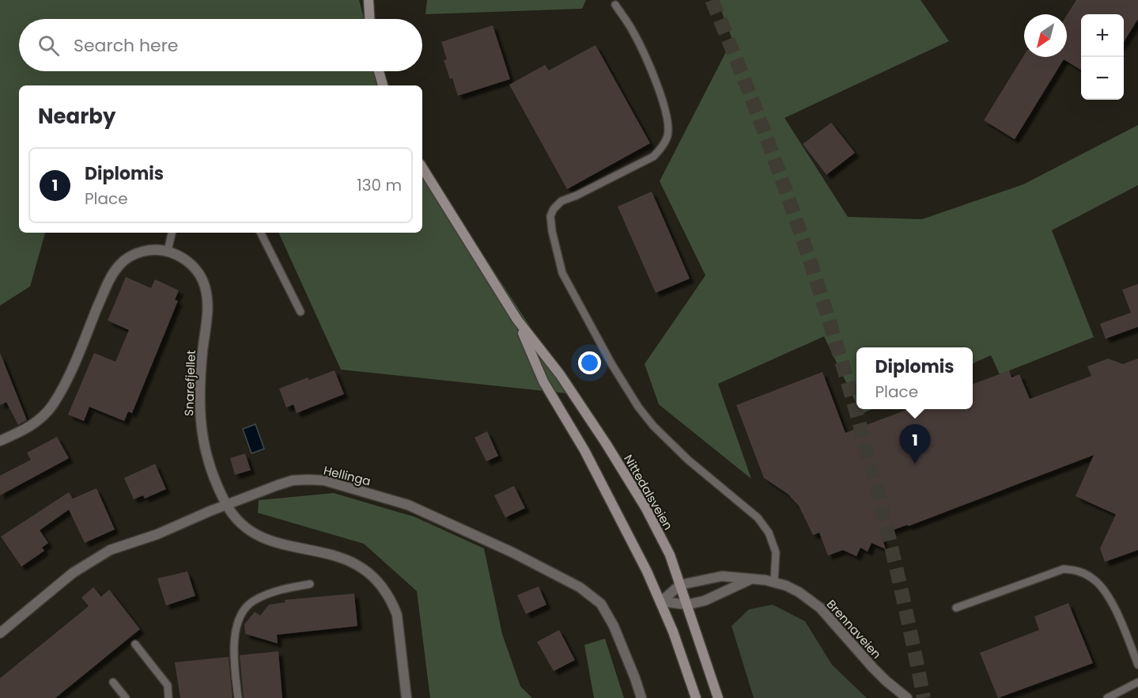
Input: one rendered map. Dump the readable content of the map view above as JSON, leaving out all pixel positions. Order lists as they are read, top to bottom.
{
  "streets": {
    "main road": ["Nittedalsveien"],
    "street": ["Snarefjellet", "Hellinga", "Brennaveien"]
  },
  "crossings": [
    ["Snarefjellet", "Hellinga"],
    ["Nittedalsveien", "Brennaveien"]
  ],
  "north": "bottom left",
  "page": {
    "map_buttons": ["+", "−"],
    "search": "Search here",
    "heading": "Nearby",
    "list": [
      {
        "mark": "1",
        "name": "Diplomis",
        "note": "Place",
        "value": "130 m"
      }
    ],
    "popup": ["Diplomis", "Place"],
    "pins": "1"
  }
}
